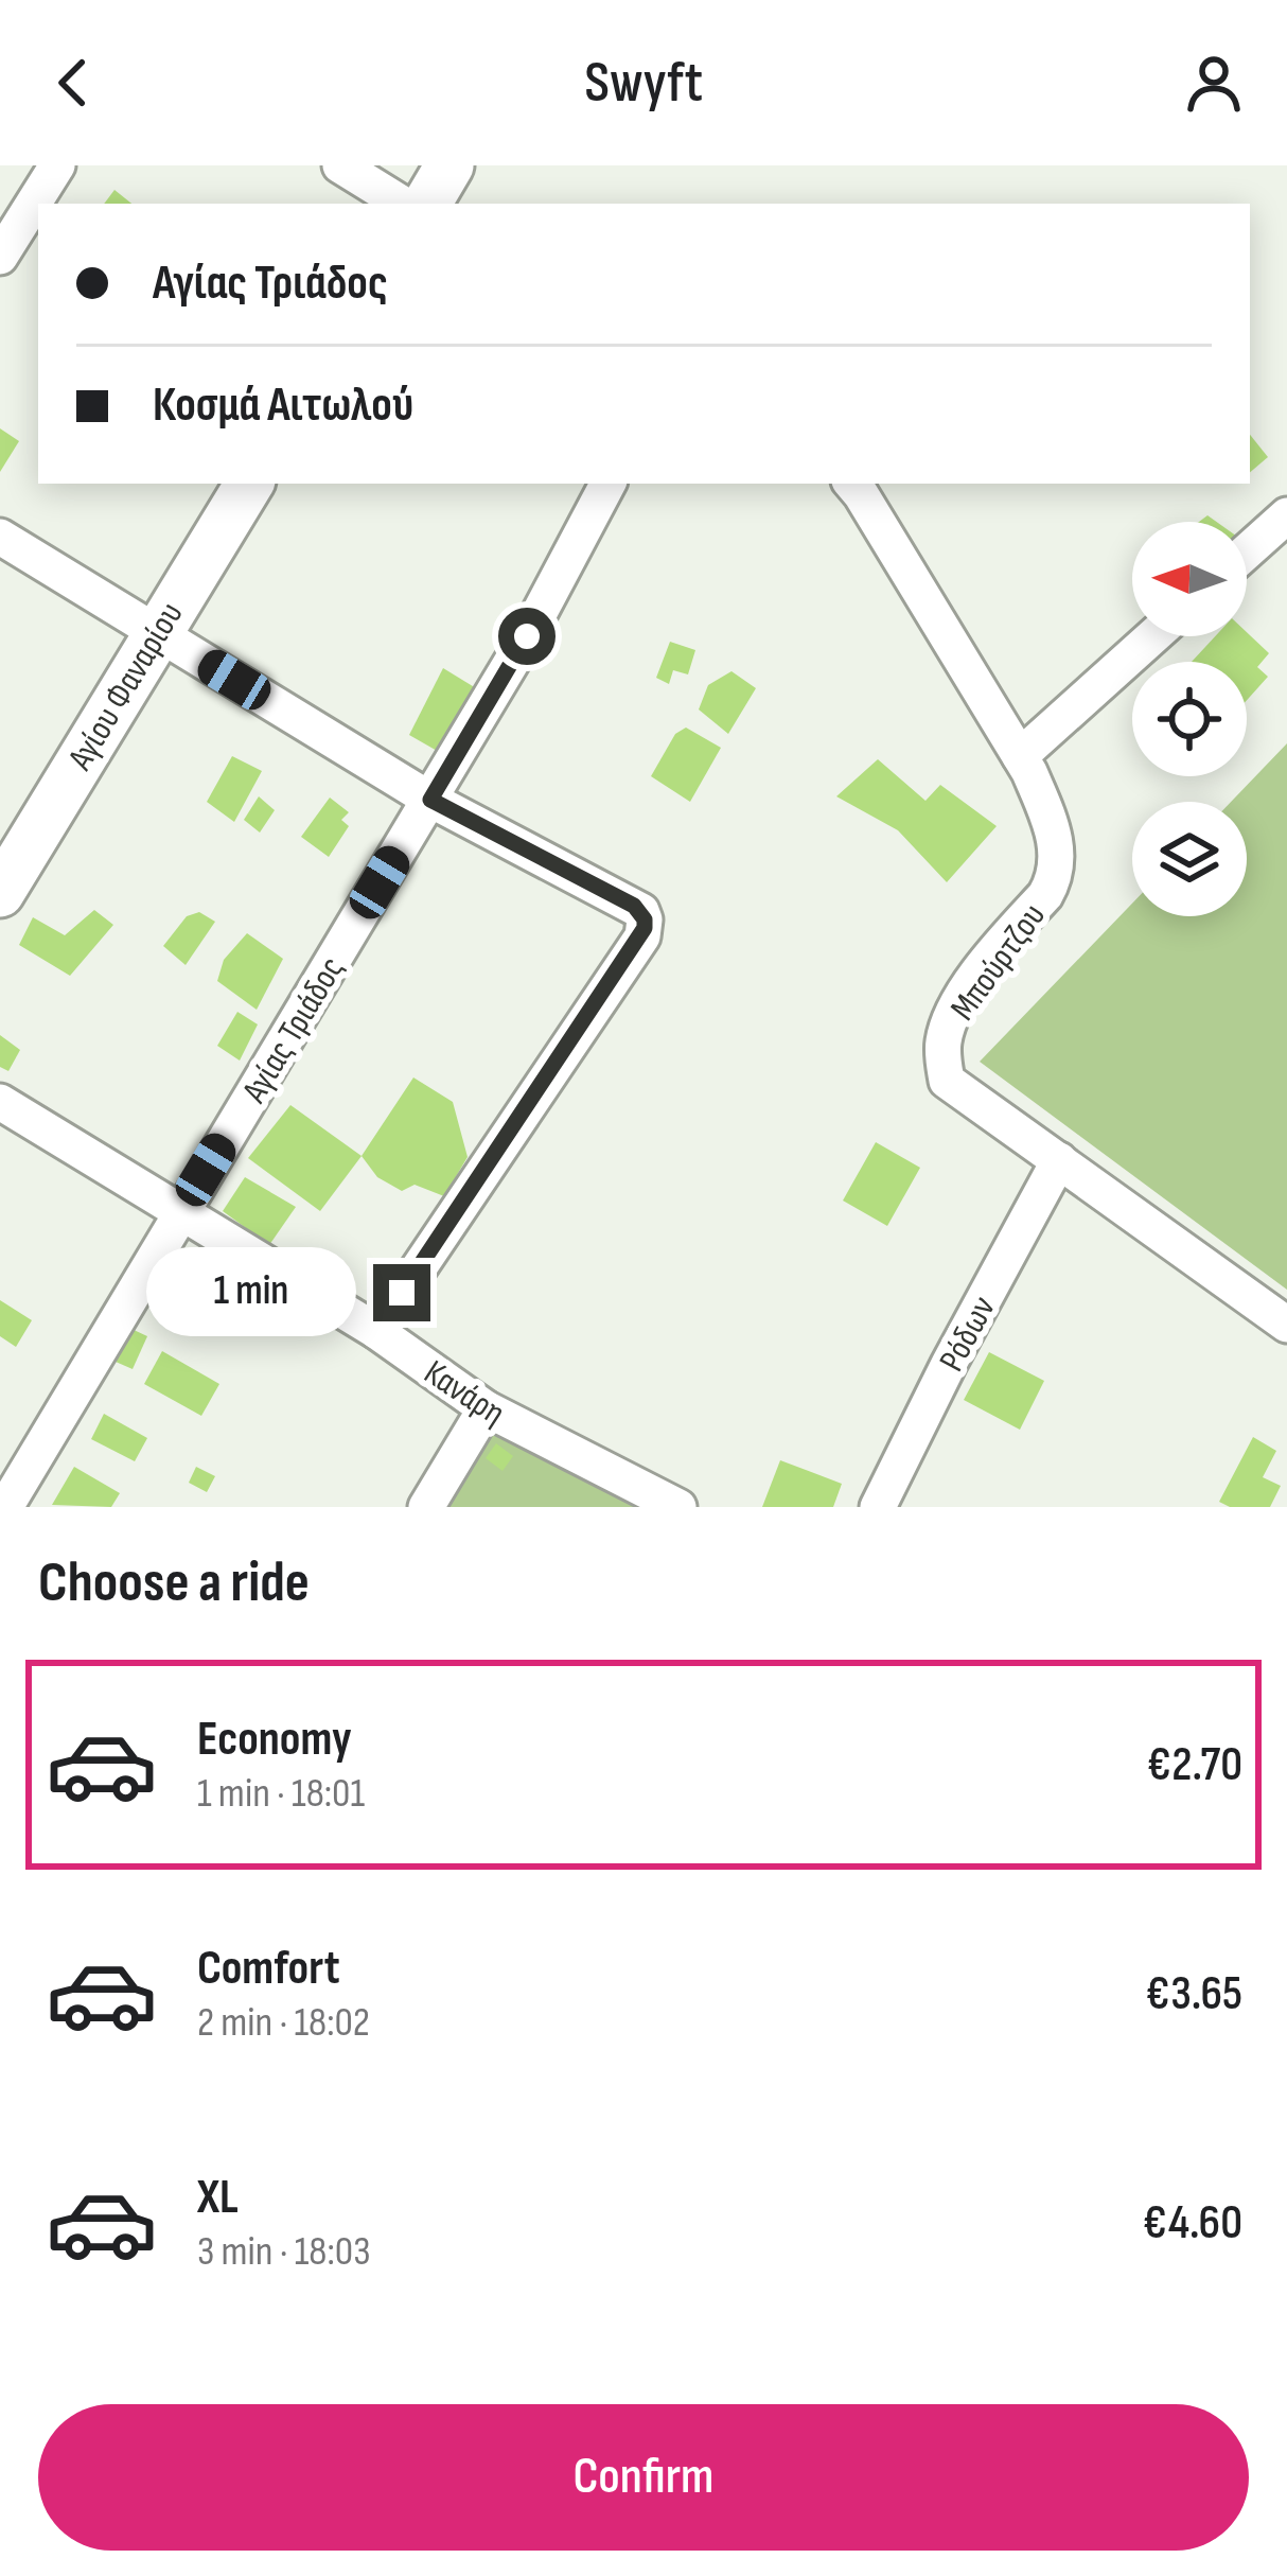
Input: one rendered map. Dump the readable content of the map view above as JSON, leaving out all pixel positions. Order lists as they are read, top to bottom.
{
  "streets": {
    "street": [
      "Αγίου Φαναρίου",
      "Μπούρτζου",
      "Αγίας Τριάδος",
      "Ρόδων",
      "Κανάρη"
    ]
  },
  "crossings": [
    ["Μπούρτζου", "Ρόδων"],
    ["Αγίας Τριάδος", "Κανάρη"]
  ],
  "north": "left",
  "page": {
    "header": "Swyft",
    "banner": ["Αγίας Τριάδος", "Κοσμά Αιτωλού"],
    "bubble": "1 min",
    "heading": "Choose a ride",
    "list": [
      {
        "name": "Economy",
        "note": "1 min · 18:01",
        "value": "€2.70"
      },
      {
        "name": "Comfort",
        "note": "2 min · 18:02",
        "value": "€3.65"
      },
      {
        "name": "XL",
        "note": "3 min · 18:03",
        "value": "€4.60"
      }
    ],
    "buttons": "Confirm"
  }
}
